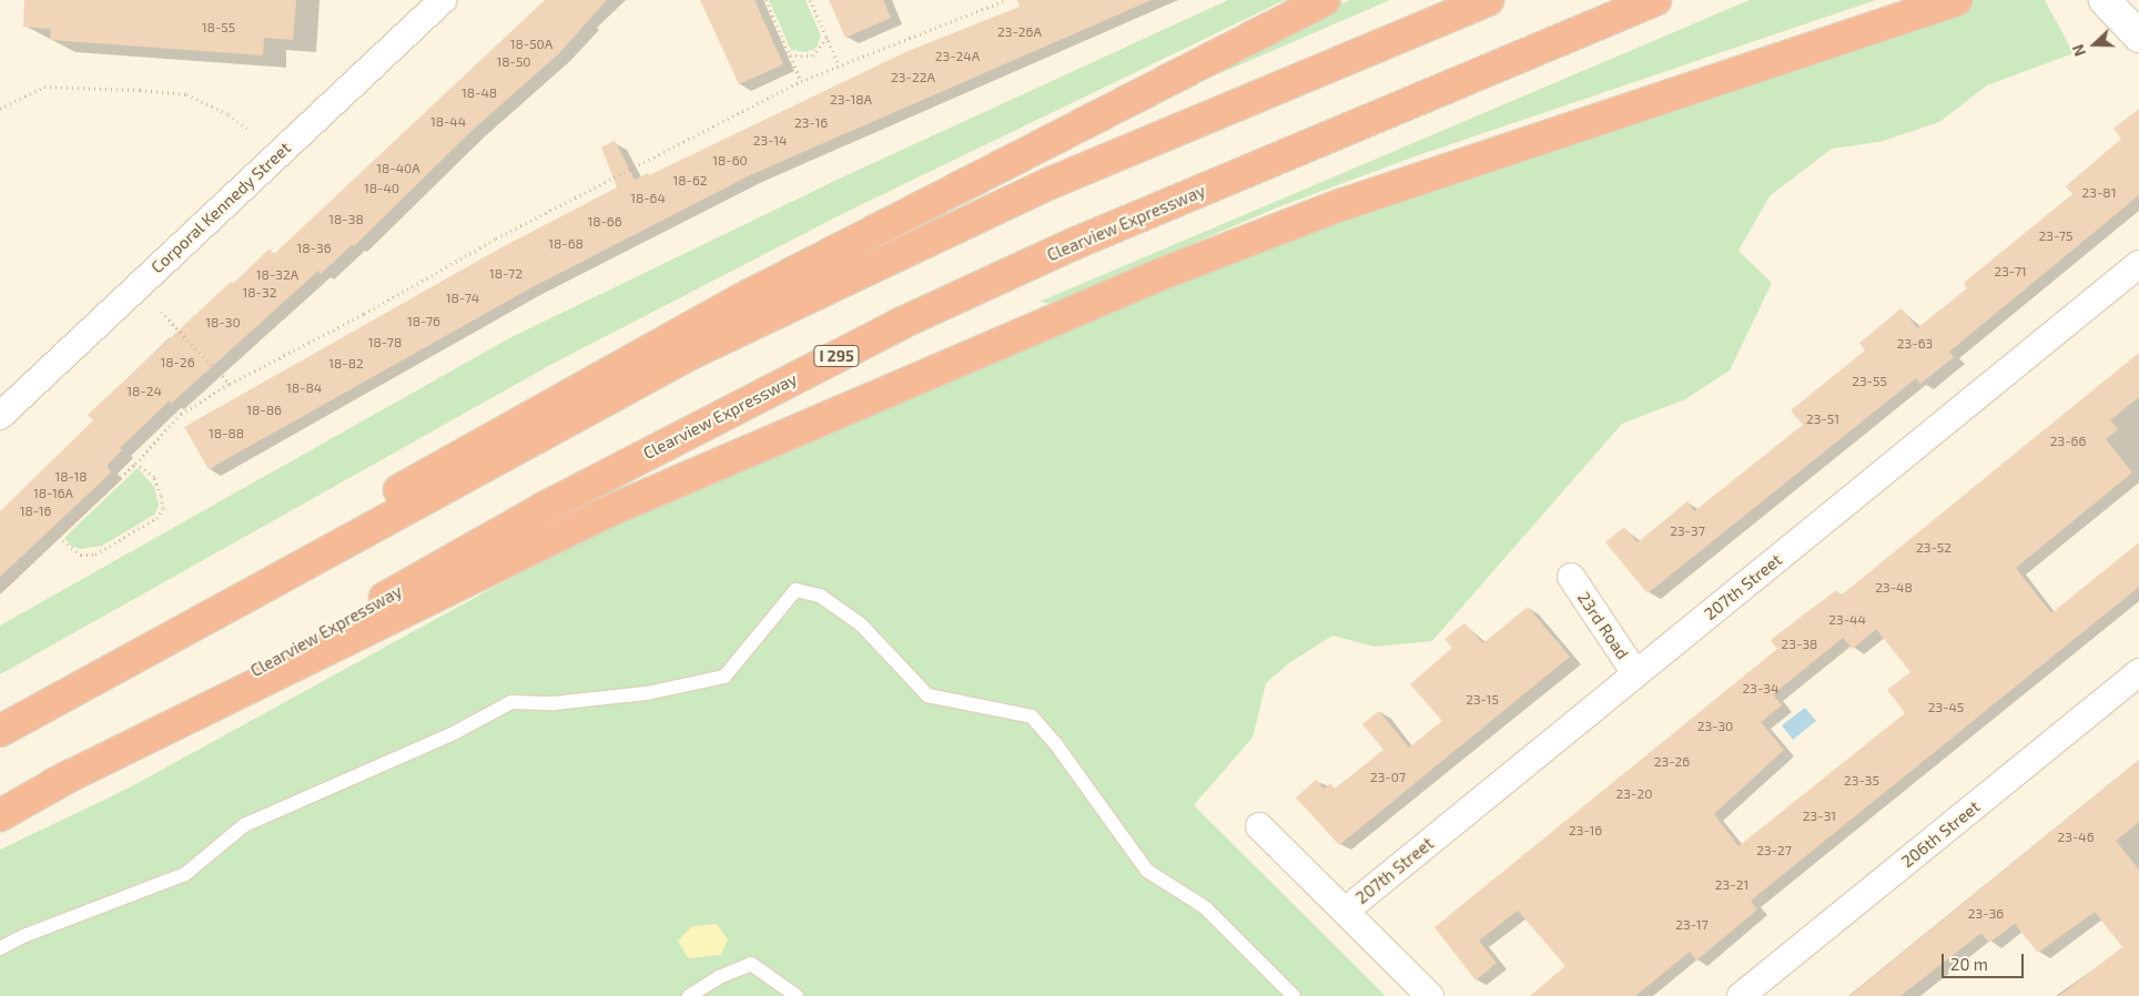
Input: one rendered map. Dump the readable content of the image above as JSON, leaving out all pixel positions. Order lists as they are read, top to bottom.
{
  "streets": {
    "highway": ["Clearview Expressway", "I 295"],
    "street": [
      "Corporal Kennedy Street",
      "207th Street",
      "23rd Road",
      "206th Street"
    ]
  },
  "crossings": [
    ["207th Street", "23rd Road"]
  ],
  "house_numbers": [
    "18-55",
    "23-26A",
    "18-50A",
    "23-24A",
    "18-50",
    "23-22A",
    "18-48",
    "23-18A",
    "18-44",
    "23-16",
    "23-14",
    "18-60",
    "18-40A",
    "18-62",
    "18-40",
    "23-81",
    "18-64",
    "18-38",
    "18-66",
    "23-75",
    "18-68",
    "18-36",
    "23-71",
    "18-72",
    "18-32A",
    "18-32",
    "18-74",
    "18-76",
    "18-30",
    "18-78",
    "23-63",
    "18-26",
    "18-82",
    "23-55",
    "18-84",
    "18-24",
    "18-86",
    "23-51",
    "18-88",
    "23-66",
    "18-18",
    "18-16A",
    "18-16",
    "23-37",
    "23-52",
    "23-48",
    "23-44",
    "23-38",
    "23-34",
    "23-15",
    "23-45",
    "23-30",
    "23-26",
    "23-07",
    "23-35",
    "23-20",
    "23-31",
    "23-16",
    "23-46",
    "23-27",
    "23-21",
    "23-36",
    "23-17"
  ],
  "scale_bar": "20 m",
  "north": "left"
}
